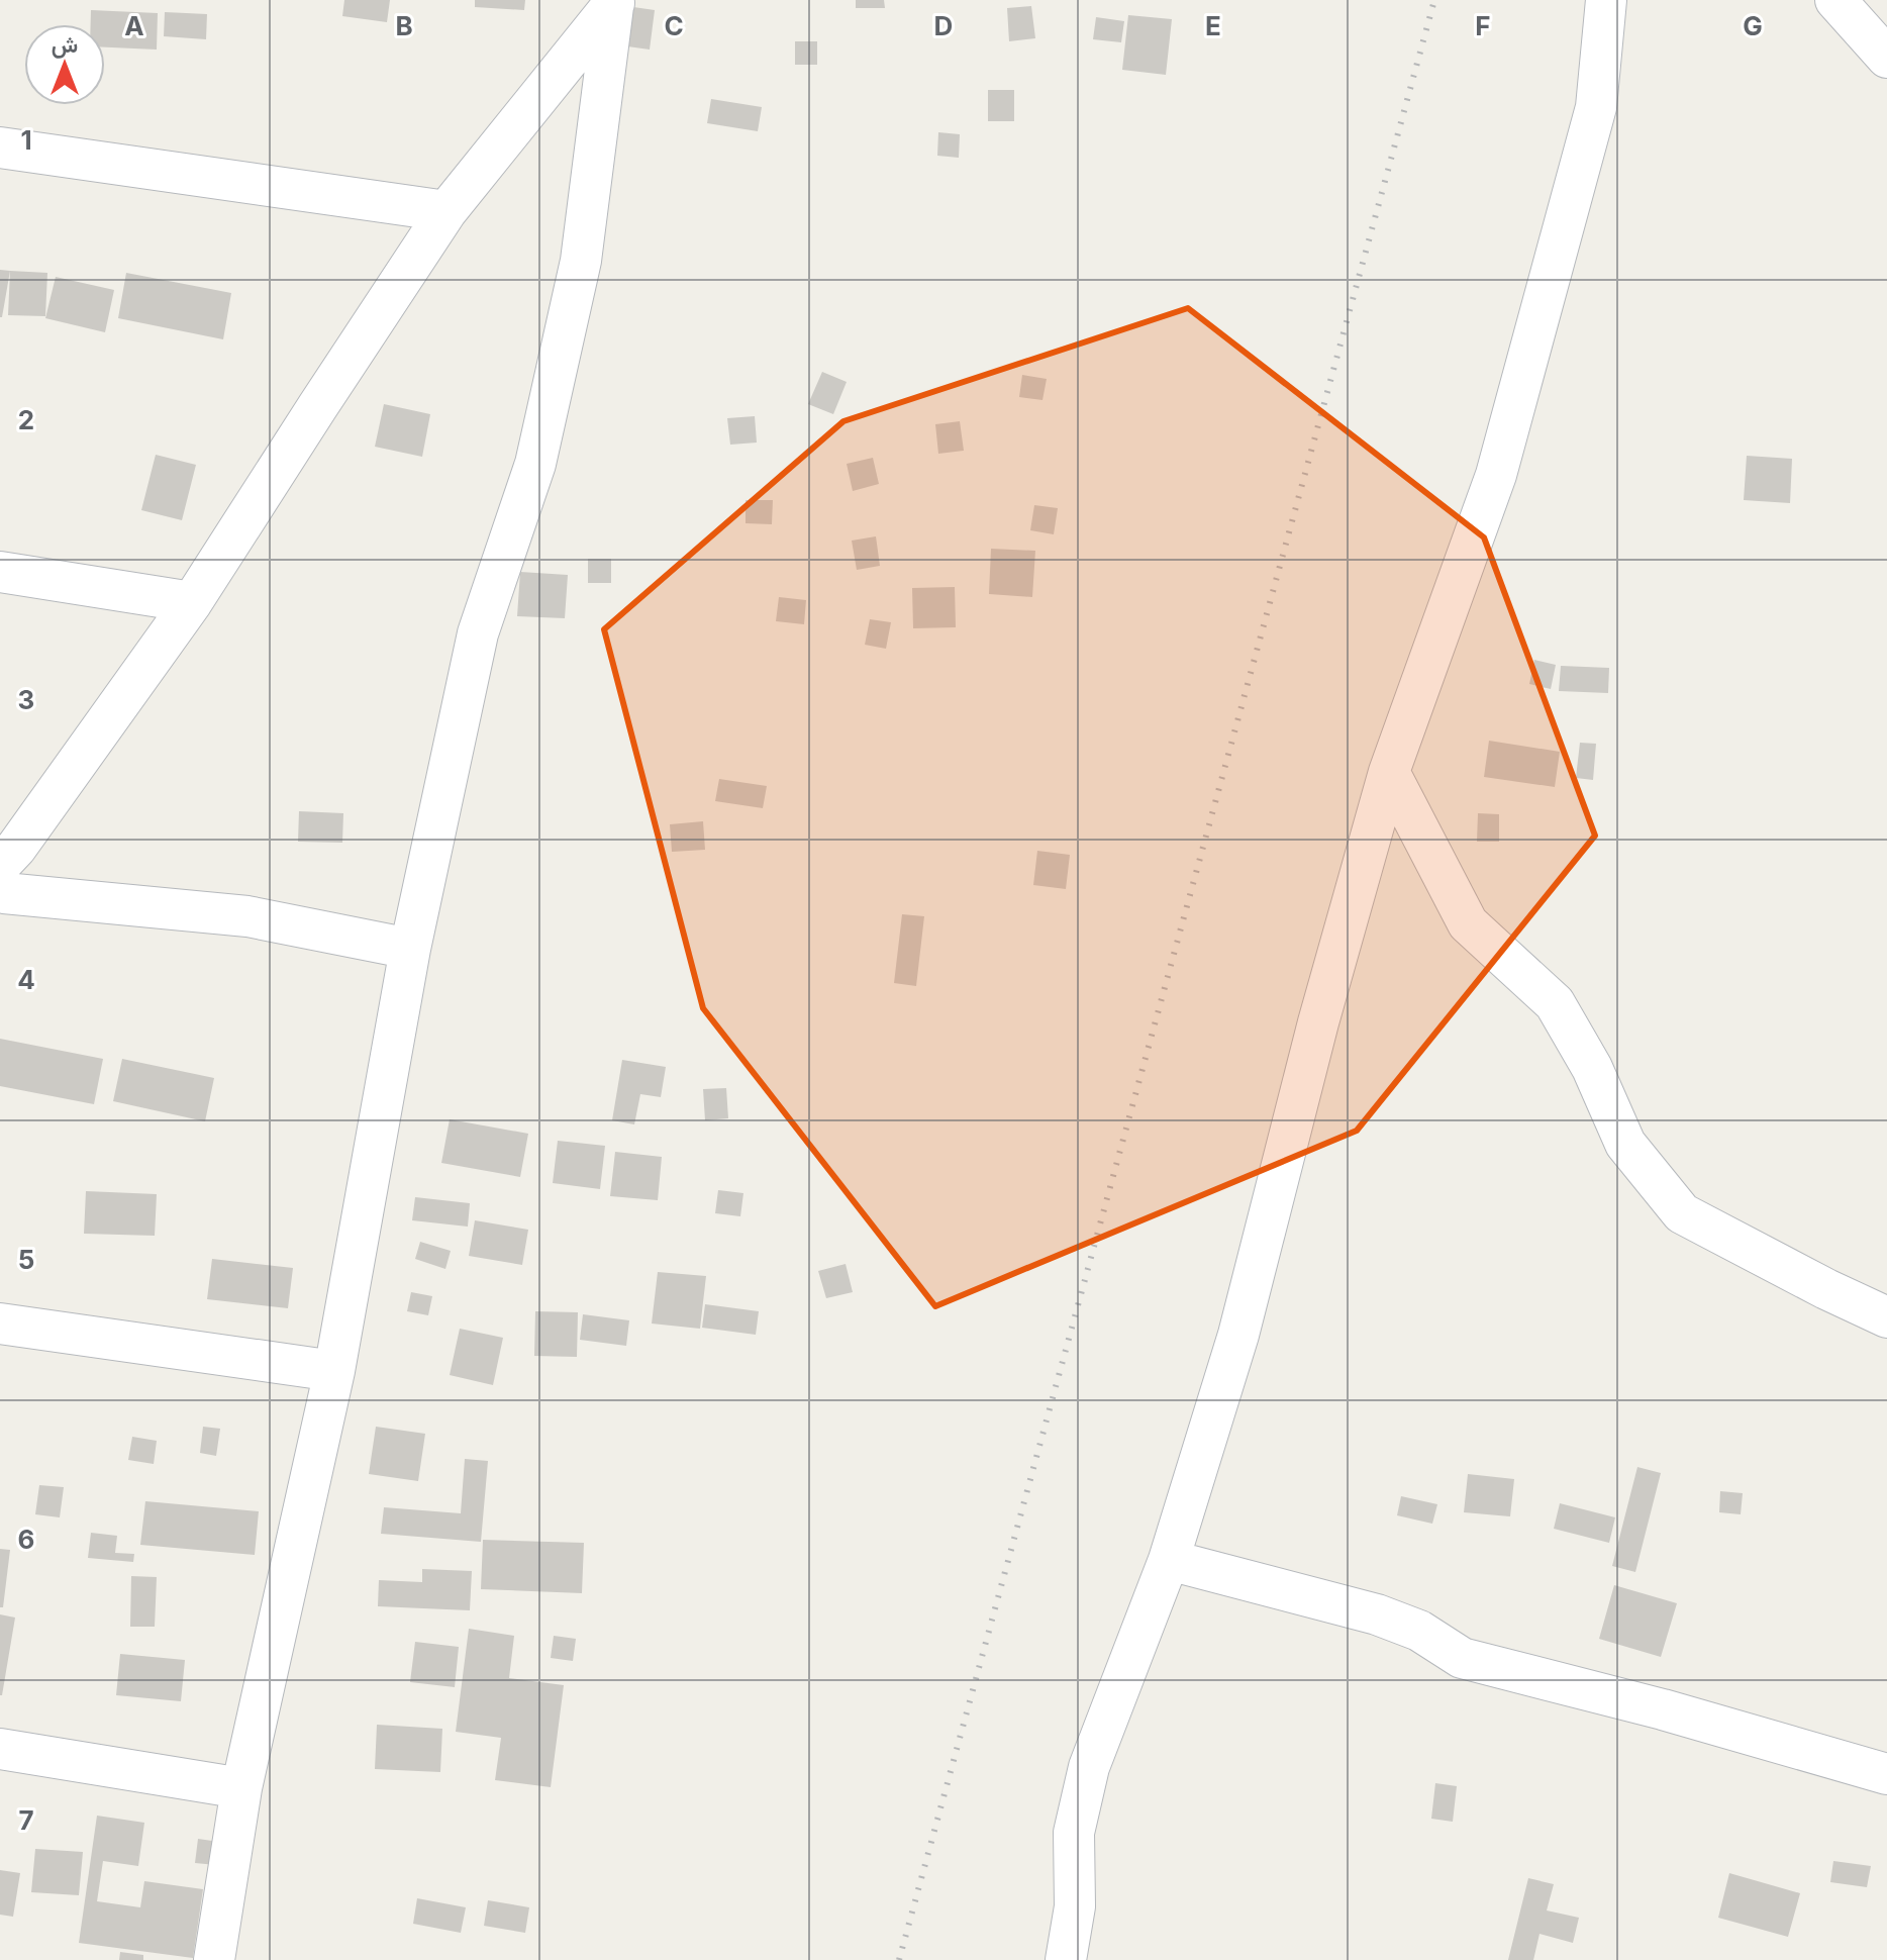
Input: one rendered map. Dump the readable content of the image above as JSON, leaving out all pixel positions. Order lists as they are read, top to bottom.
{
  "north": "top",
  "grid": {
    "columns": [
      "A",
      "B",
      "C",
      "D",
      "E",
      "F",
      "G"
    ],
    "rows": [
      "1",
      "2",
      "3",
      "4",
      "5",
      "6",
      "7"
    ]
  }
}
